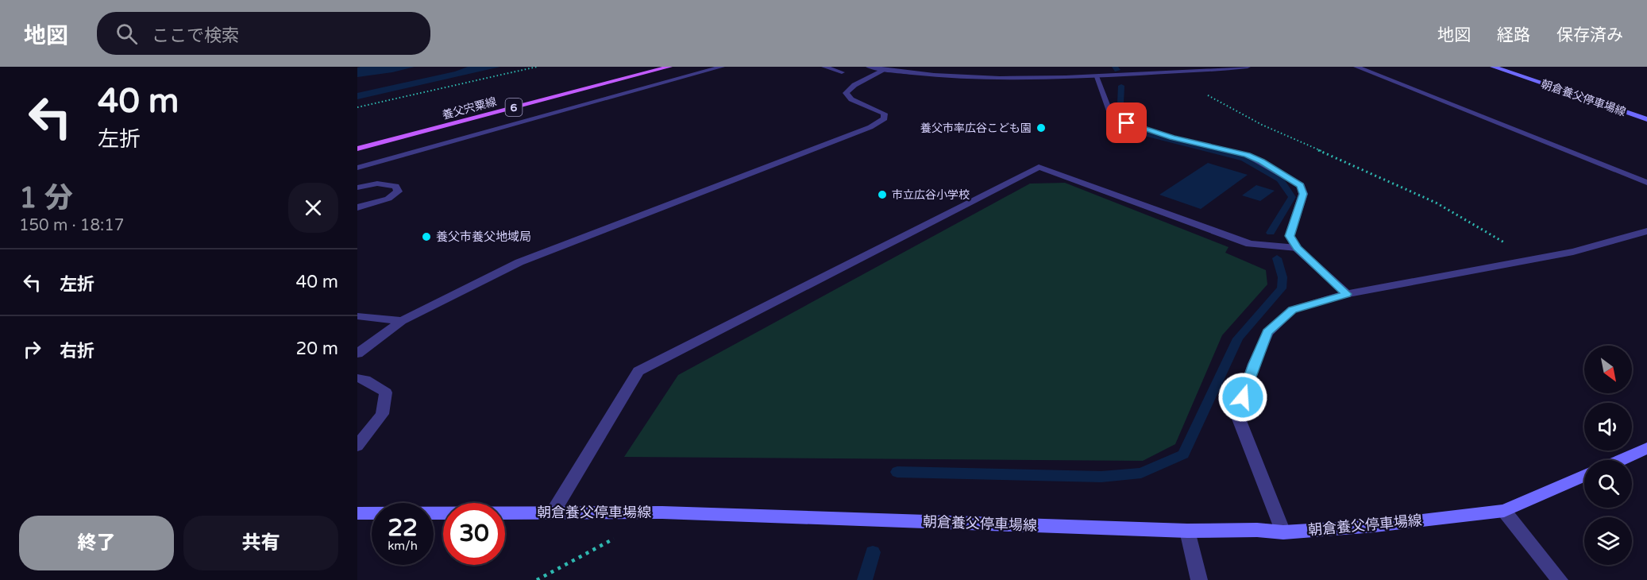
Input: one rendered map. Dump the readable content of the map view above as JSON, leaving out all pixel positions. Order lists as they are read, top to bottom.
{
  "streets": {
    "main road": ["朝倉養父停車場線", "6", "養父宍粟線"]
  },
  "places": ["養父市率広谷こども園", "市立広谷小学校", "養父市養父地域局"],
  "north": "bottom right",
  "page": {
    "header": "地図",
    "search": "ここで検索",
    "nav": ["地図", "経路", "保存済み"],
    "turn": ["40 m", "左折"],
    "heading": ["1 分", "150 m · 18:17"],
    "list": [
      {
        "name": "左折",
        "value": "40 m"
      },
      {
        "name": "右折",
        "value": "20 m"
      }
    ],
    "speed": "22 km/h",
    "limit": "30",
    "buttons": ["終了", "共有"]
  }
}
